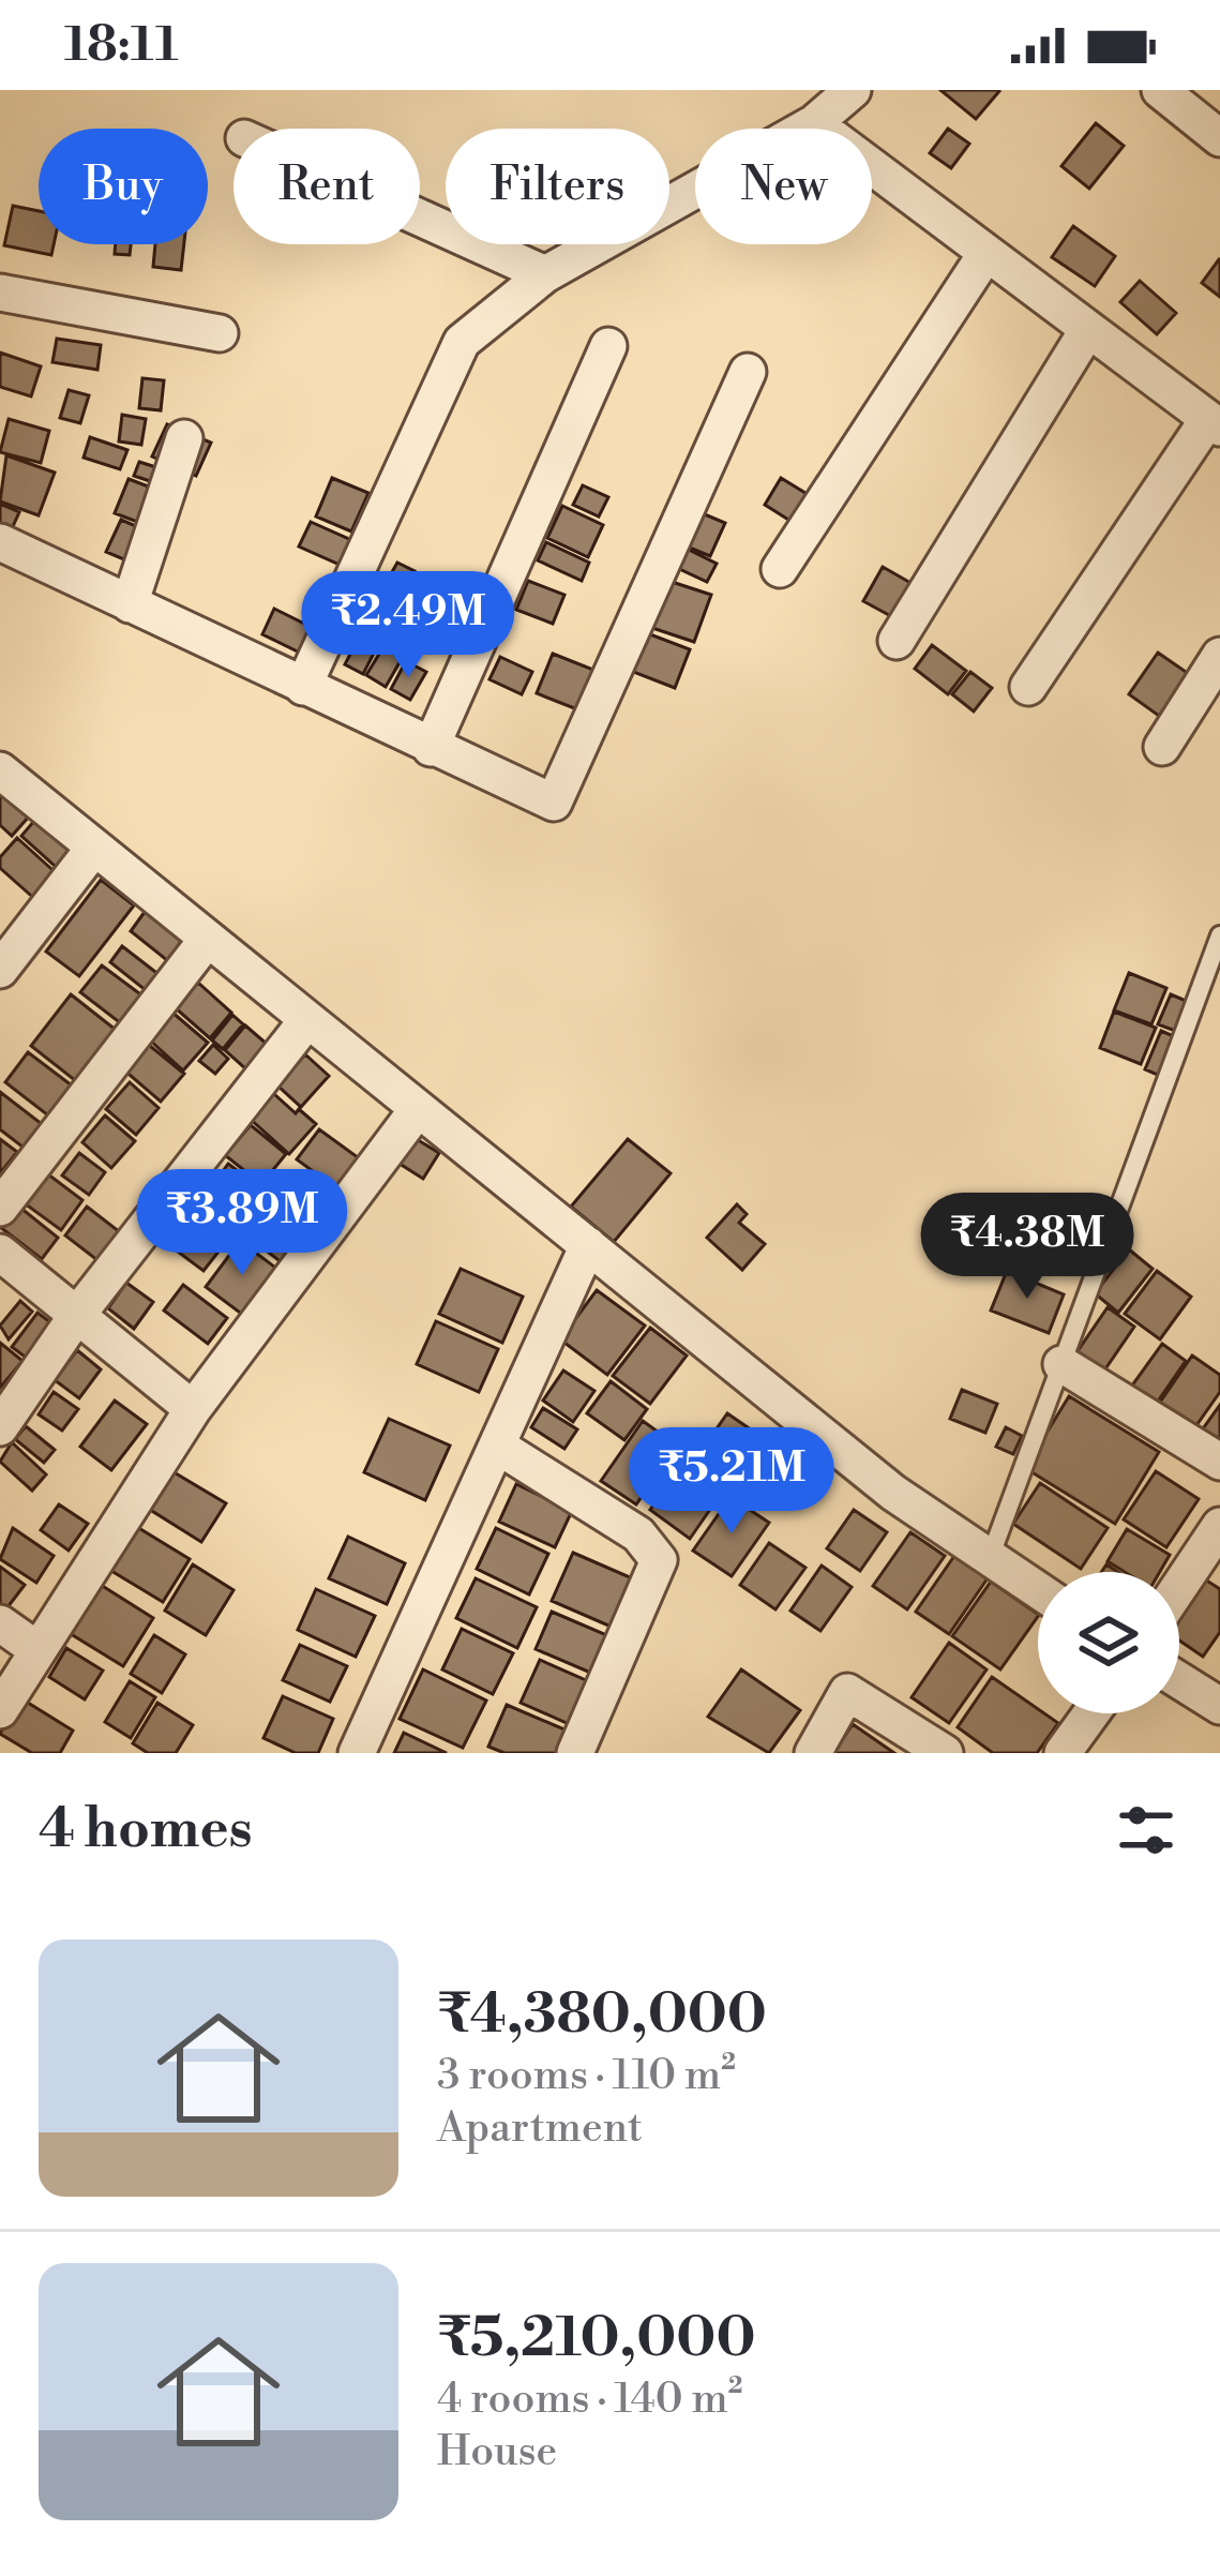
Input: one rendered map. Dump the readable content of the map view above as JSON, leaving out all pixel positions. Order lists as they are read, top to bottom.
{
  "page": {
    "status": "18:11",
    "chip": [
      "Buy",
      "Rent",
      "Filters",
      "New"
    ],
    "price": [
      "₹2.49M",
      "₹3.89M",
      "₹4.38M",
      "₹5.21M"
    ],
    "heading": "4 homes",
    "list": [
      {
        "name": "₹4,380,000",
        "note": "3 rooms · 110 m² · Apartment"
      },
      {
        "name": "₹5,210,000",
        "note": "4 rooms · 140 m² · House"
      }
    ]
  }
}
